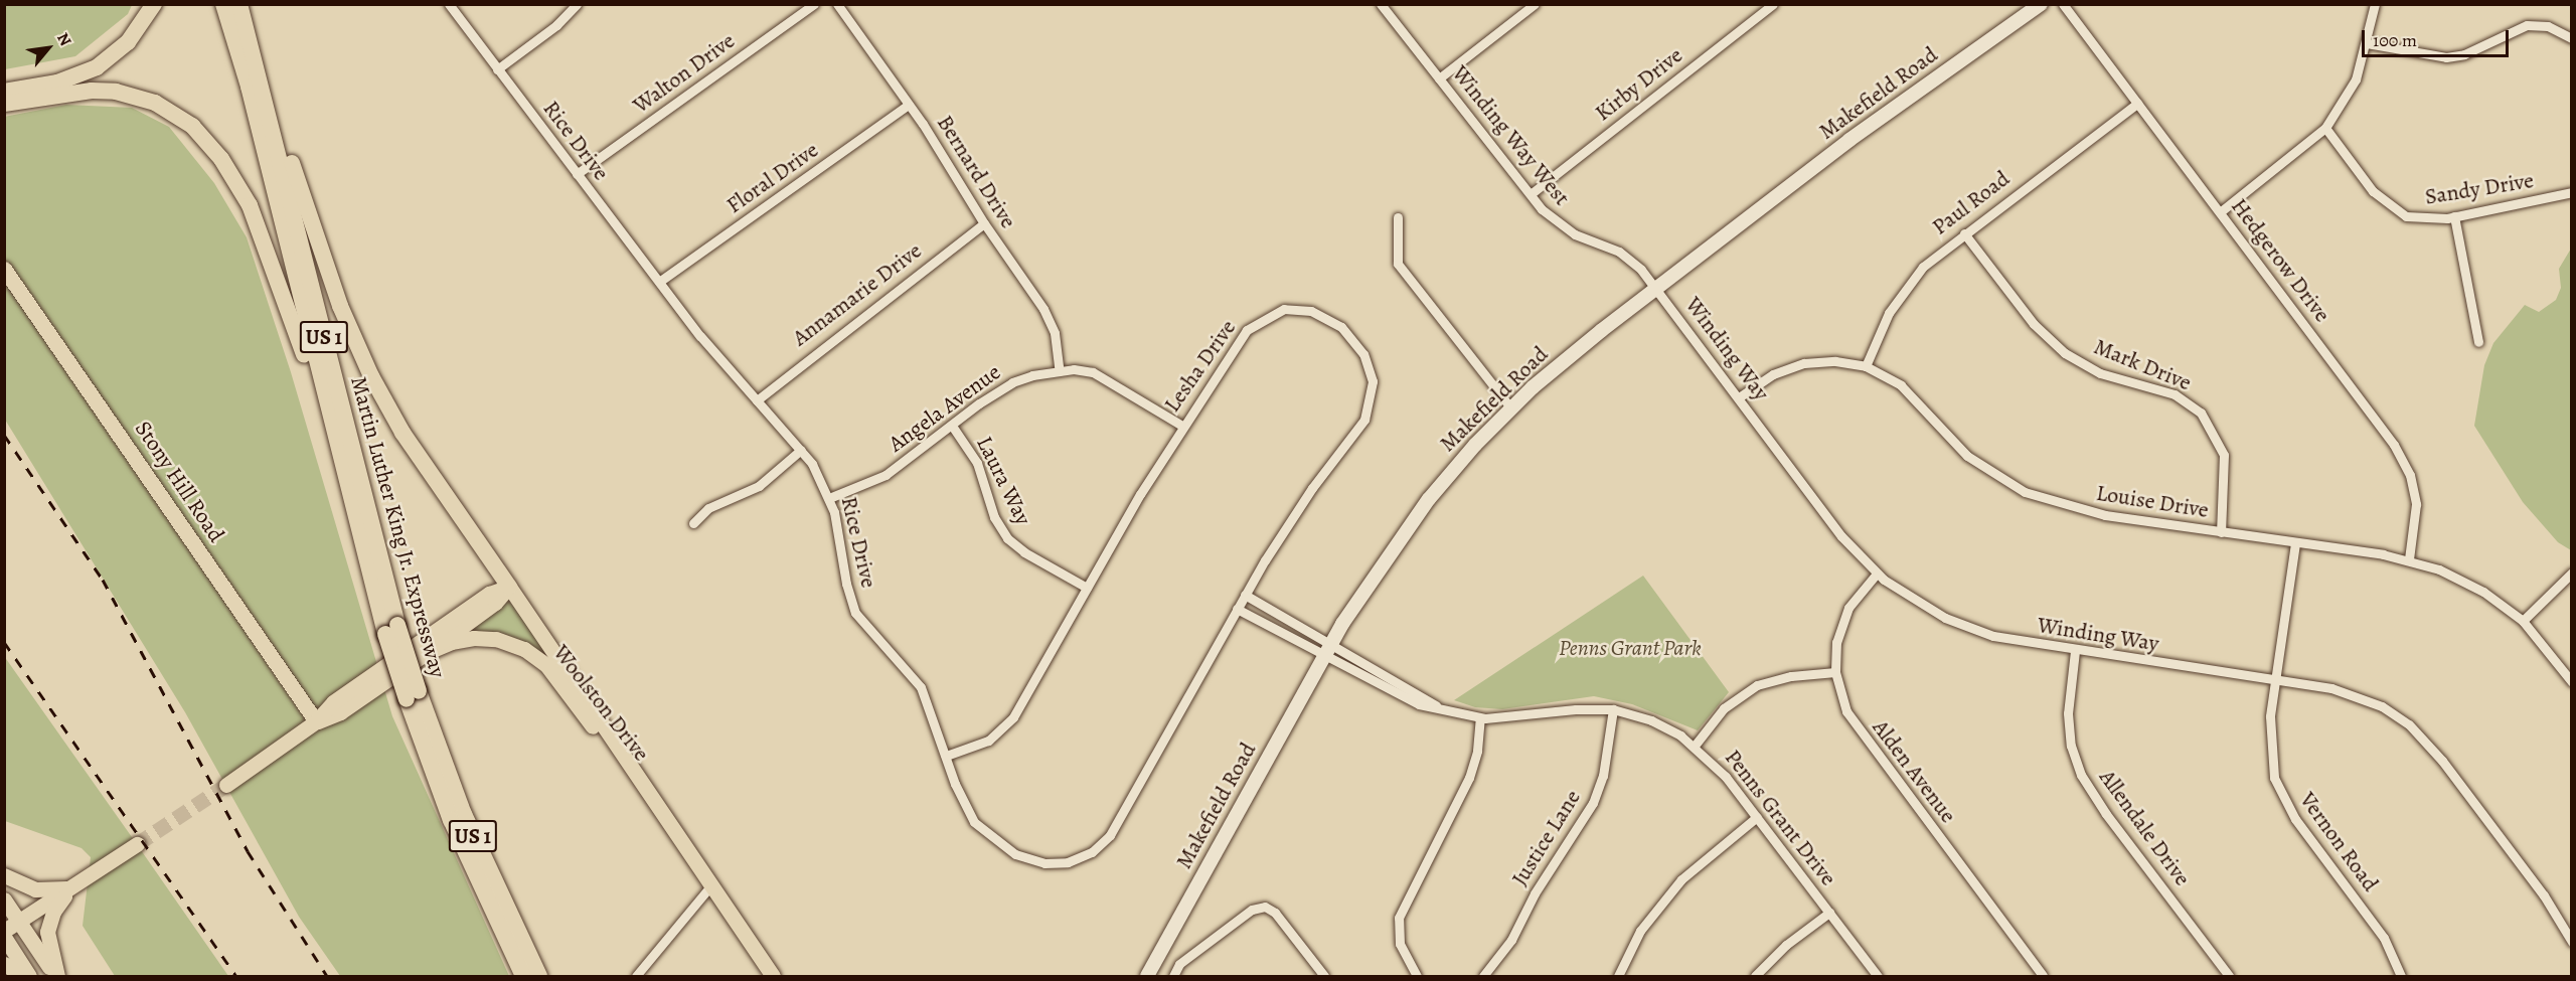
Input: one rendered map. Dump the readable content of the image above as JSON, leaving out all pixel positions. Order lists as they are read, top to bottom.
{
  "streets": {
    "highway": ["US 1", "Martin Luther King Jr. Expressway"],
    "main road": ["Stony Hill Road", "Woolston Drive"],
    "street": [
      "Walton Drive",
      "Kirby Drive",
      "Makefield Road",
      "Winding Way West",
      "Rice Drive",
      "Bernard Drive",
      "Floral Drive",
      "Sandy Drive",
      "Paul Road",
      "Hedgerow Drive",
      "Annamarie Drive",
      "Winding Way",
      "Mark Drive",
      "Lesha Drive",
      "Angela Avenue",
      "Laura Way",
      "Louise Drive",
      "Alden Avenue",
      "Penns Grant Drive",
      "Allendale Drive",
      "Justice Lane",
      "Vernon Road"
    ]
  },
  "crossings": [
    ["Walton Drive", "Rice Drive"],
    ["Kirby Drive", "Winding Way West"],
    ["Makefield Road", "Winding Way West"],
    ["Makefield Road", "Winding Way"],
    ["Makefield Road", "Penns Grant Drive"],
    ["Winding Way West", "Winding Way"],
    ["Rice Drive", "Floral Drive"],
    ["Rice Drive", "Annamarie Drive"],
    ["Rice Drive", "Lesha Drive"],
    ["Rice Drive", "Angela Avenue"],
    ["Bernard Drive", "Floral Drive"],
    ["Bernard Drive", "Annamarie Drive"],
    ["Bernard Drive", "Angela Avenue"],
    ["Paul Road", "Hedgerow Drive"],
    ["Paul Road", "Mark Drive"],
    ["Paul Road", "Louise Drive"],
    ["Hedgerow Drive", "Louise Drive"],
    ["Winding Way", "Louise Drive"],
    ["Winding Way", "Alden Avenue"],
    ["Winding Way", "Allendale Drive"],
    ["Winding Way", "Vernon Road"],
    ["Mark Drive", "Louise Drive"],
    ["Lesha Drive", "Angela Avenue"],
    ["Lesha Drive", "Laura Way"],
    ["Angela Avenue", "Laura Way"],
    ["Stony Hill Road", "Woolston Drive"],
    ["Louise Drive", "Vernon Road"],
    ["Penns Grant Drive", "Justice Lane"]
  ],
  "parks": ["Penns Grant Park"],
  "scale_bar": "100 m",
  "north": "top right"
}
